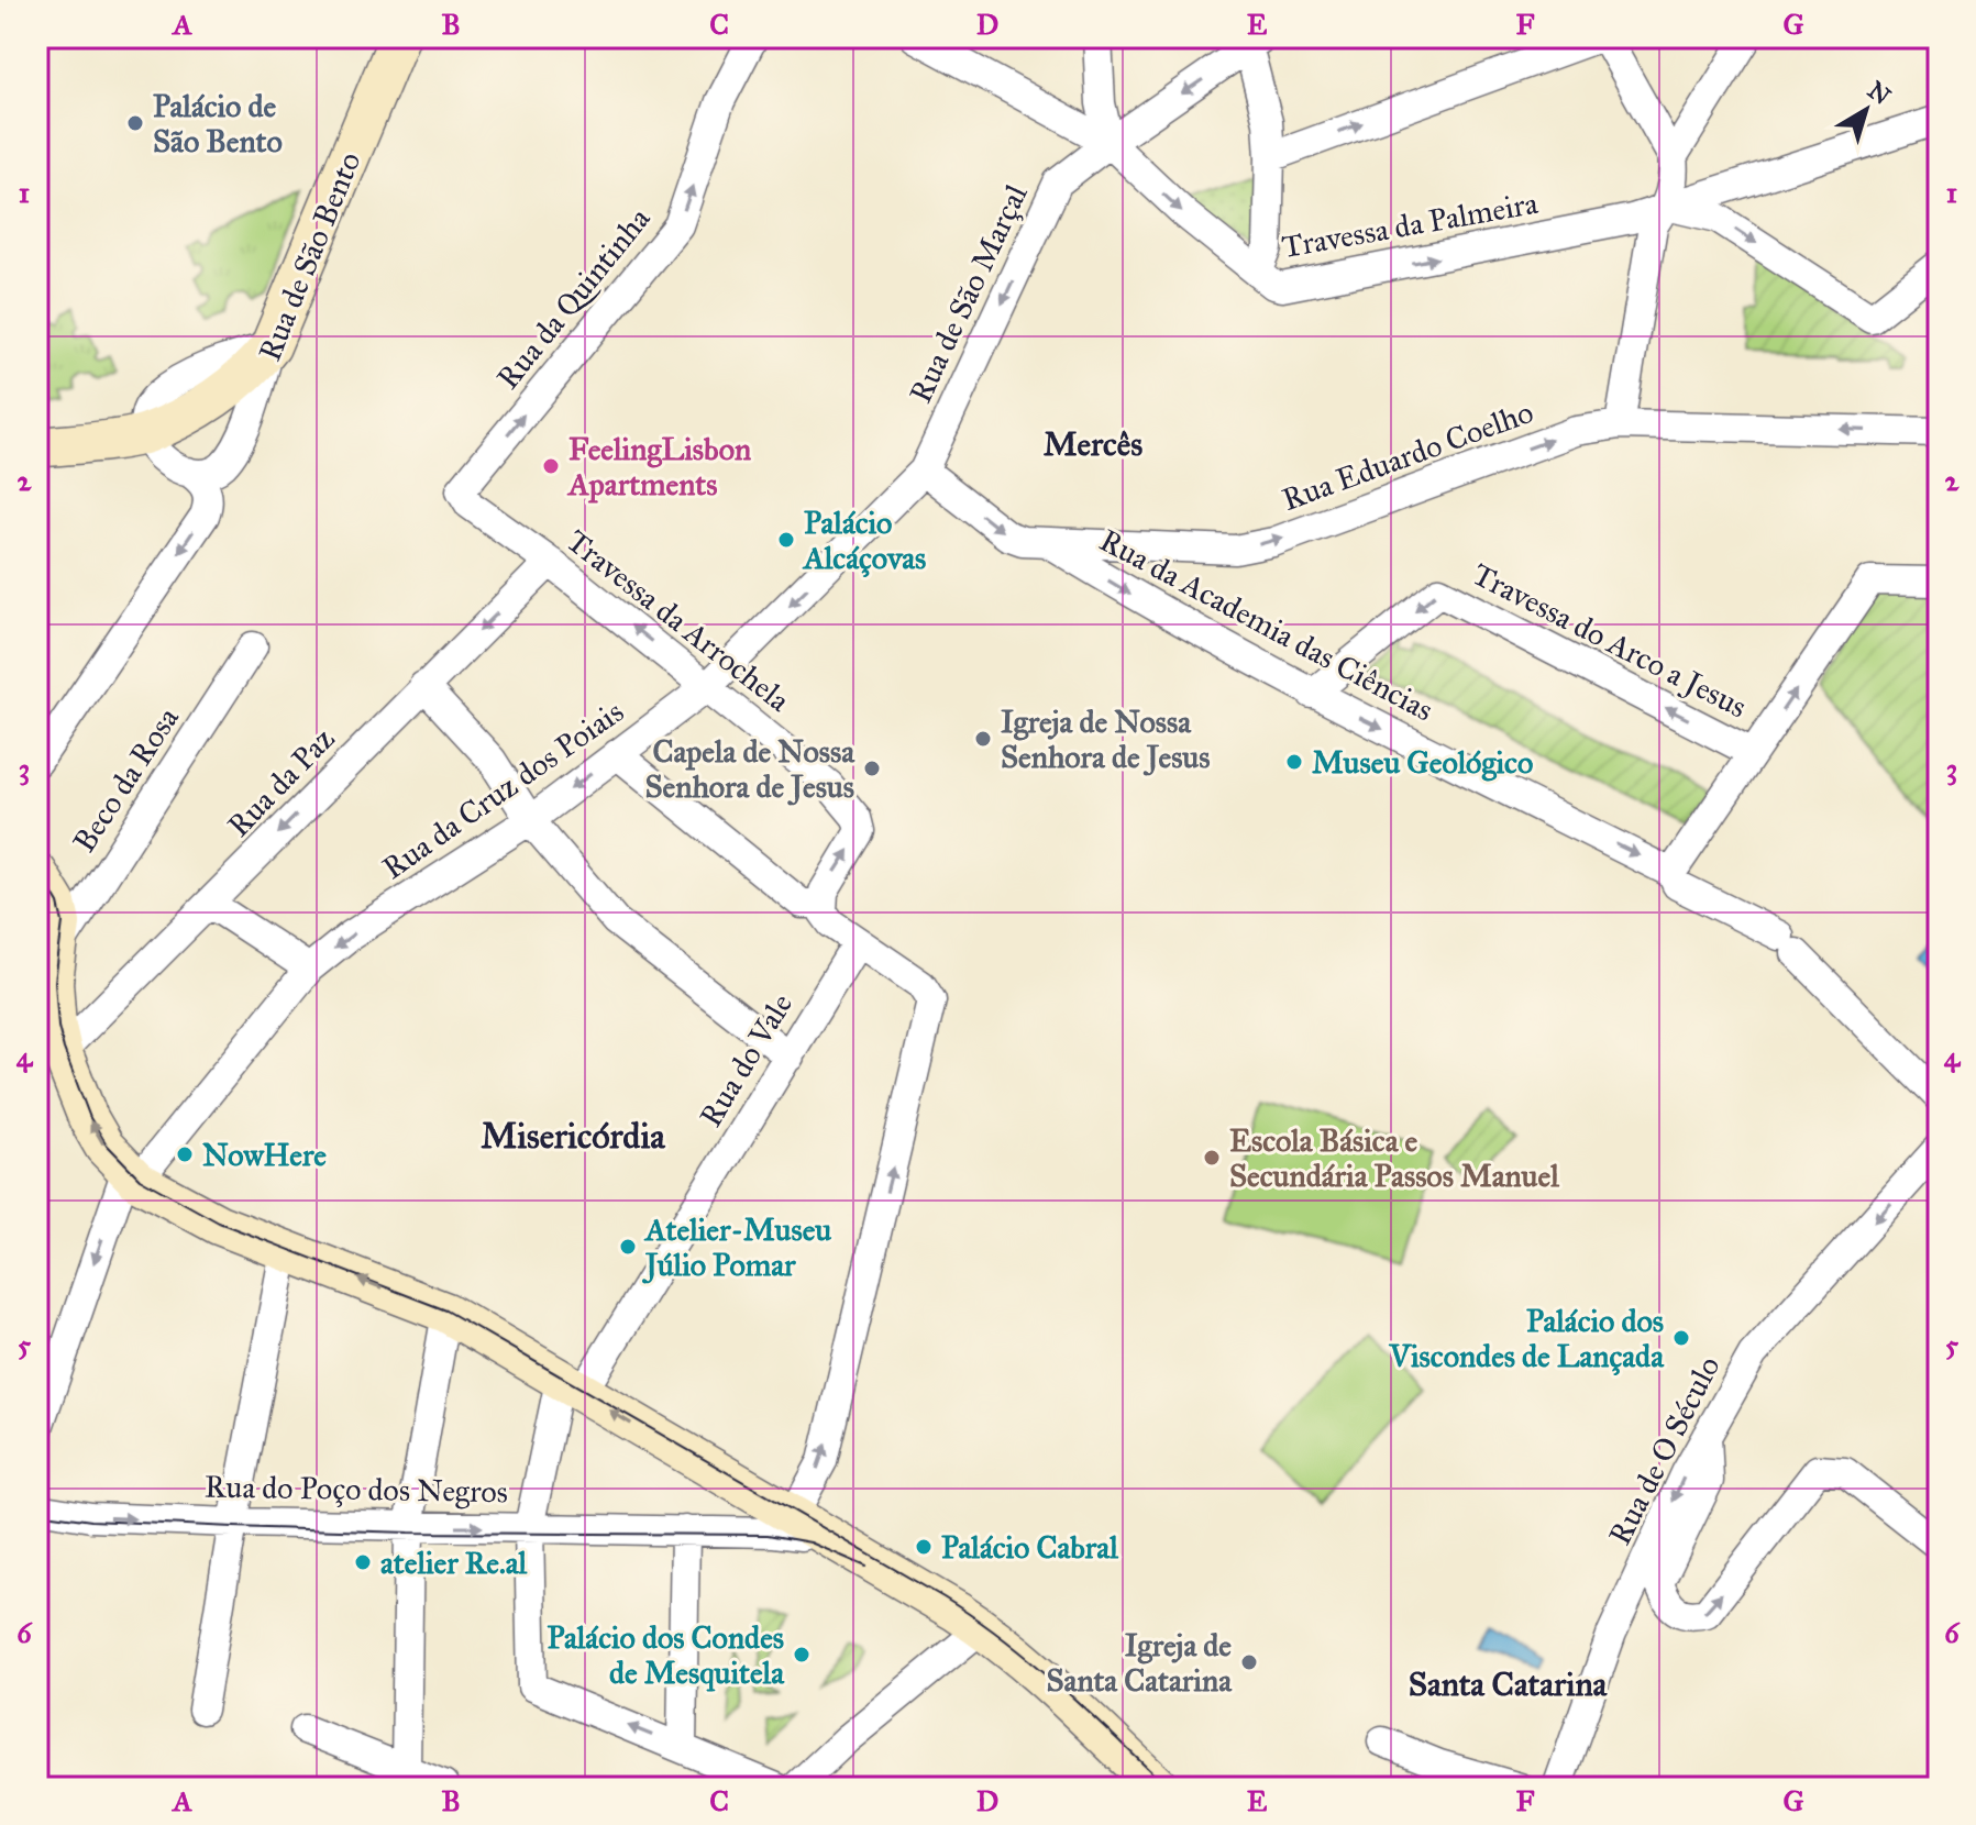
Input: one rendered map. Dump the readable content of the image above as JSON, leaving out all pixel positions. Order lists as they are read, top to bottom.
{
  "streets": {
    "street": [
      "Travessa da Palmeira",
      "Rua de São Bento",
      "Rua de São Marçal",
      "Rua da Quintinha",
      "Rua Eduardo Coelho",
      "Travessa da Arrochela",
      "Rua da Academia das Ciências",
      "Travessa do Arco a Jesus",
      "Beco da Rosa",
      "Rua da Paz",
      "Rua da Cruz dos Poiais",
      "Rua do Vale",
      "Rua de O Século",
      "Rua do Poço dos Negros"
    ]
  },
  "crossings": [
    ["Travessa da Palmeira", "Rua de São Marçal"],
    ["Rua de São Marçal", "Rua Eduardo Coelho"],
    ["Rua de São Marçal", "Rua da Cruz dos Poiais"],
    ["Rua da Quintinha", "Travessa da Arrochela"],
    ["Rua Eduardo Coelho", "Rua da Academia das Ciências"],
    ["Rua Eduardo Coelho", "Rua da Cruz dos Poiais"],
    ["Travessa da Arrochela", "Rua da Paz"],
    ["Travessa da Arrochela", "Rua da Cruz dos Poiais"],
    ["Rua da Academia das Ciências", "Travessa do Arco a Jesus"],
    ["Rua do Vale", "Rua do Poço dos Negros"]
  ],
  "one_way": [
    "Travessa da Palmeira",
    "Rua de São Marçal",
    "Rua da Quintinha",
    "Rua da Academia das Ciências",
    "Travessa do Arco a Jesus",
    "Rua da Cruz dos Poiais",
    "Rua de O Século",
    "Rua do Poço dos Negros"
  ],
  "districts": ["Mercês", "Misericórdia", "Santa Catarina"],
  "places": [
    "Palácio de São Bento",
    "FeelingLisbon Apartments",
    "Palácio Alcáçovas",
    "Igreja de Nossa Senhora de Jesus",
    "Museu Geológico",
    "Capela de Nossa Senhora de Jesus",
    "NowHere",
    "Escola Básica e Secundária Passos Manuel",
    "Atelier-Museu Júlio Pomar",
    "Palácio dos Viscondes de Lançada",
    "Palácio Cabral",
    "atelier Re.al",
    "Palácio dos Condes de Mesquitela",
    "Igreja de Santa Catarina"
  ],
  "north": "top right",
  "grid": {
    "columns": [
      "A",
      "B",
      "C",
      "D",
      "E",
      "F",
      "G"
    ],
    "rows": [
      "1",
      "2",
      "3",
      "4",
      "5",
      "6"
    ]
  }
}
